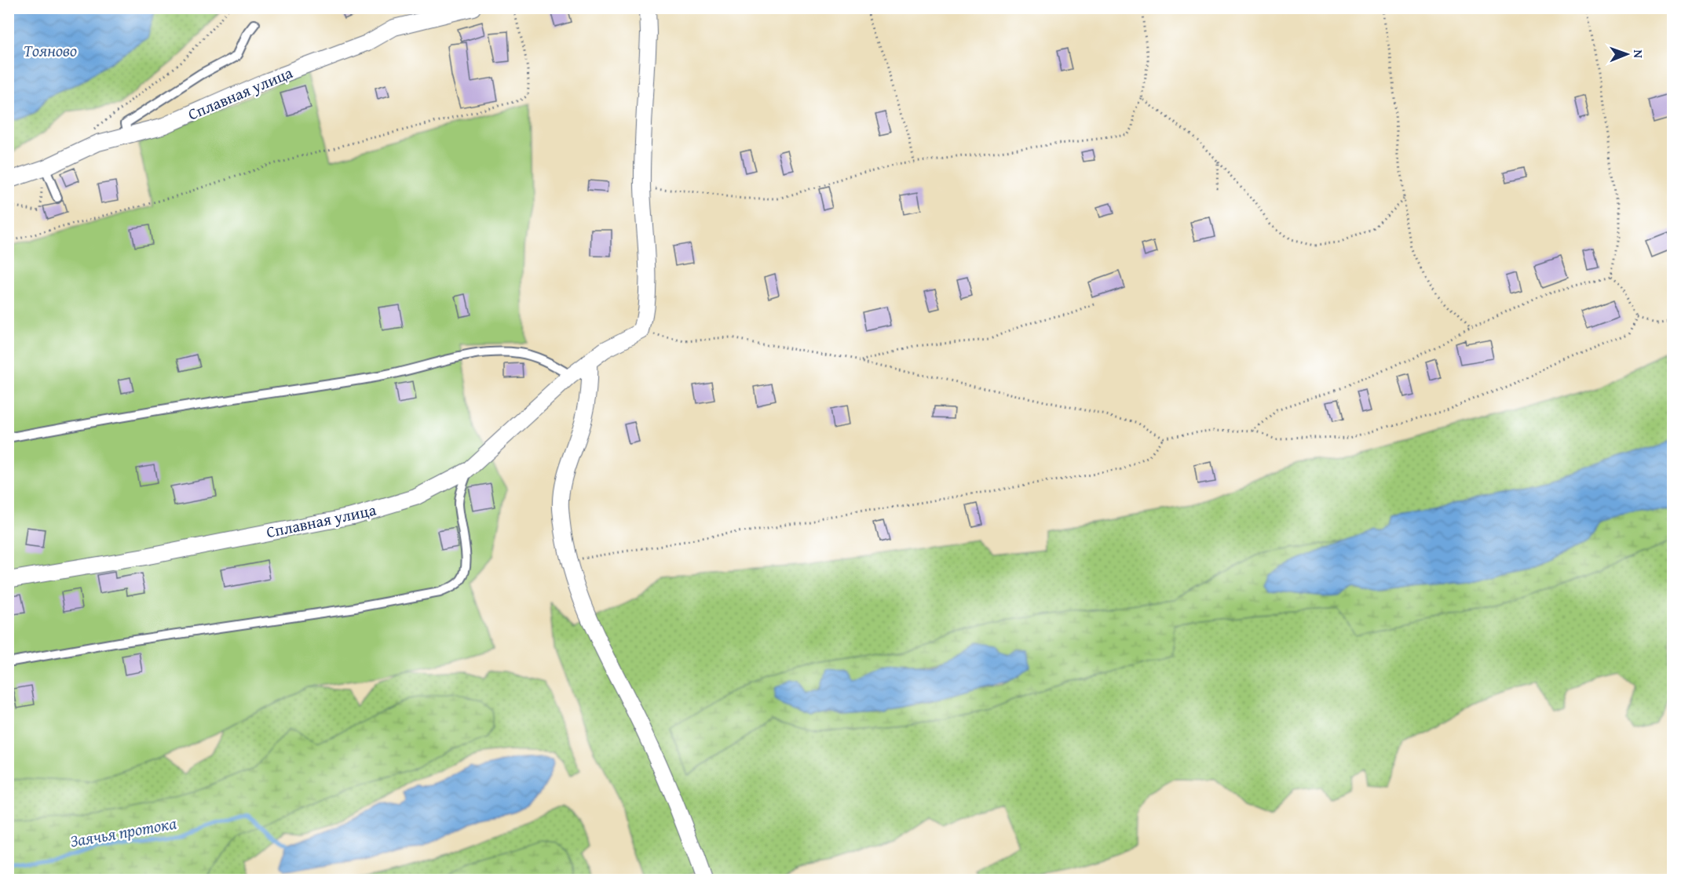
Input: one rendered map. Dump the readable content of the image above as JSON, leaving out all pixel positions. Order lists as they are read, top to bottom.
{
  "streets": {
    "street": ["Сплавная улица"]
  },
  "water": ["Тояново", "Заячья протока"],
  "north": "right"
}
